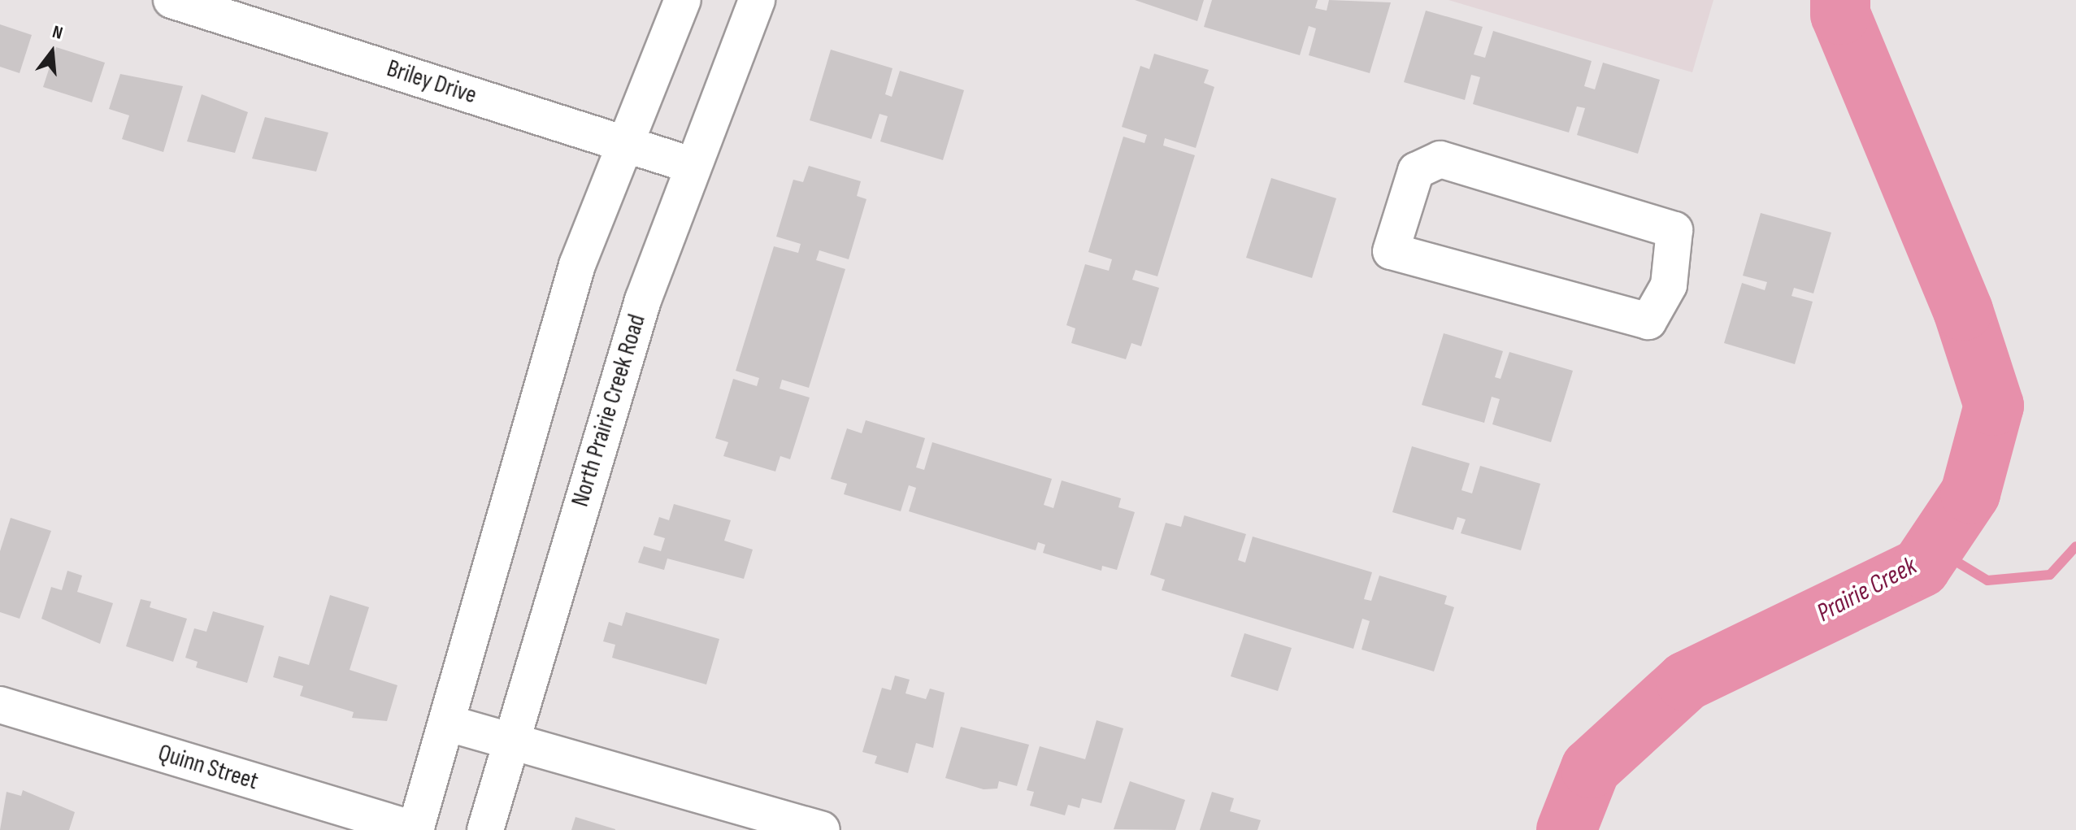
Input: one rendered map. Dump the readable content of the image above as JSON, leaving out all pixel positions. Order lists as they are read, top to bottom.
{
  "streets": {
    "main road": ["Briley Drive", "North Prairie Creek Road", "Quinn Street"]
  },
  "crossings": [
    ["Briley Drive", "North Prairie Creek Road"]
  ],
  "water": ["Prairie Creek"],
  "north": "top"
}
